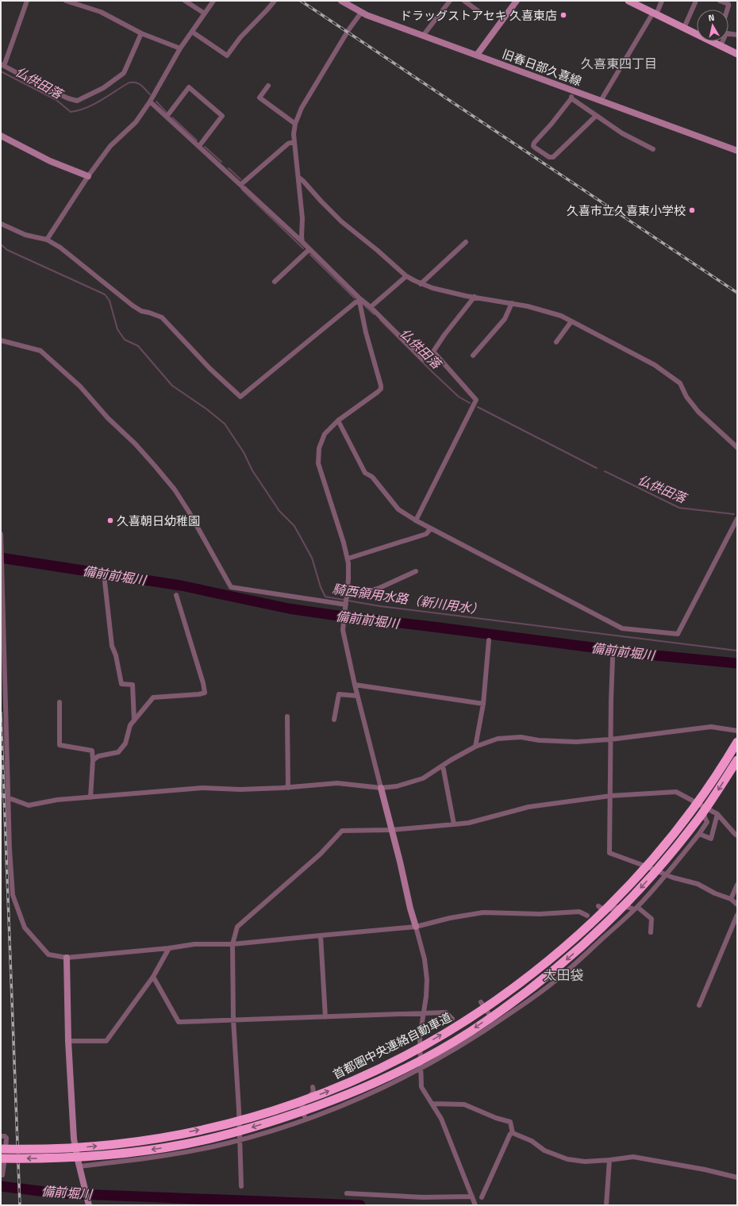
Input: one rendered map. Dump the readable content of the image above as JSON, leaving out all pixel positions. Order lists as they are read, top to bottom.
{
  "streets": {
    "highway": ["首都圏中央連絡自動車道"],
    "street": ["旧春日部久喜線"]
  },
  "districts": ["久喜東四丁目", "太田袋"],
  "water": [
    "仏供田落",
    "備前前堀川",
    "騎西領用水路（新川用水）",
    "備前堀川"
  ],
  "places": ["ドラッグストアセキ 久喜東店", "久喜市立久喜東小学校", "久喜朝日幼稚園"],
  "north": "top"
}
